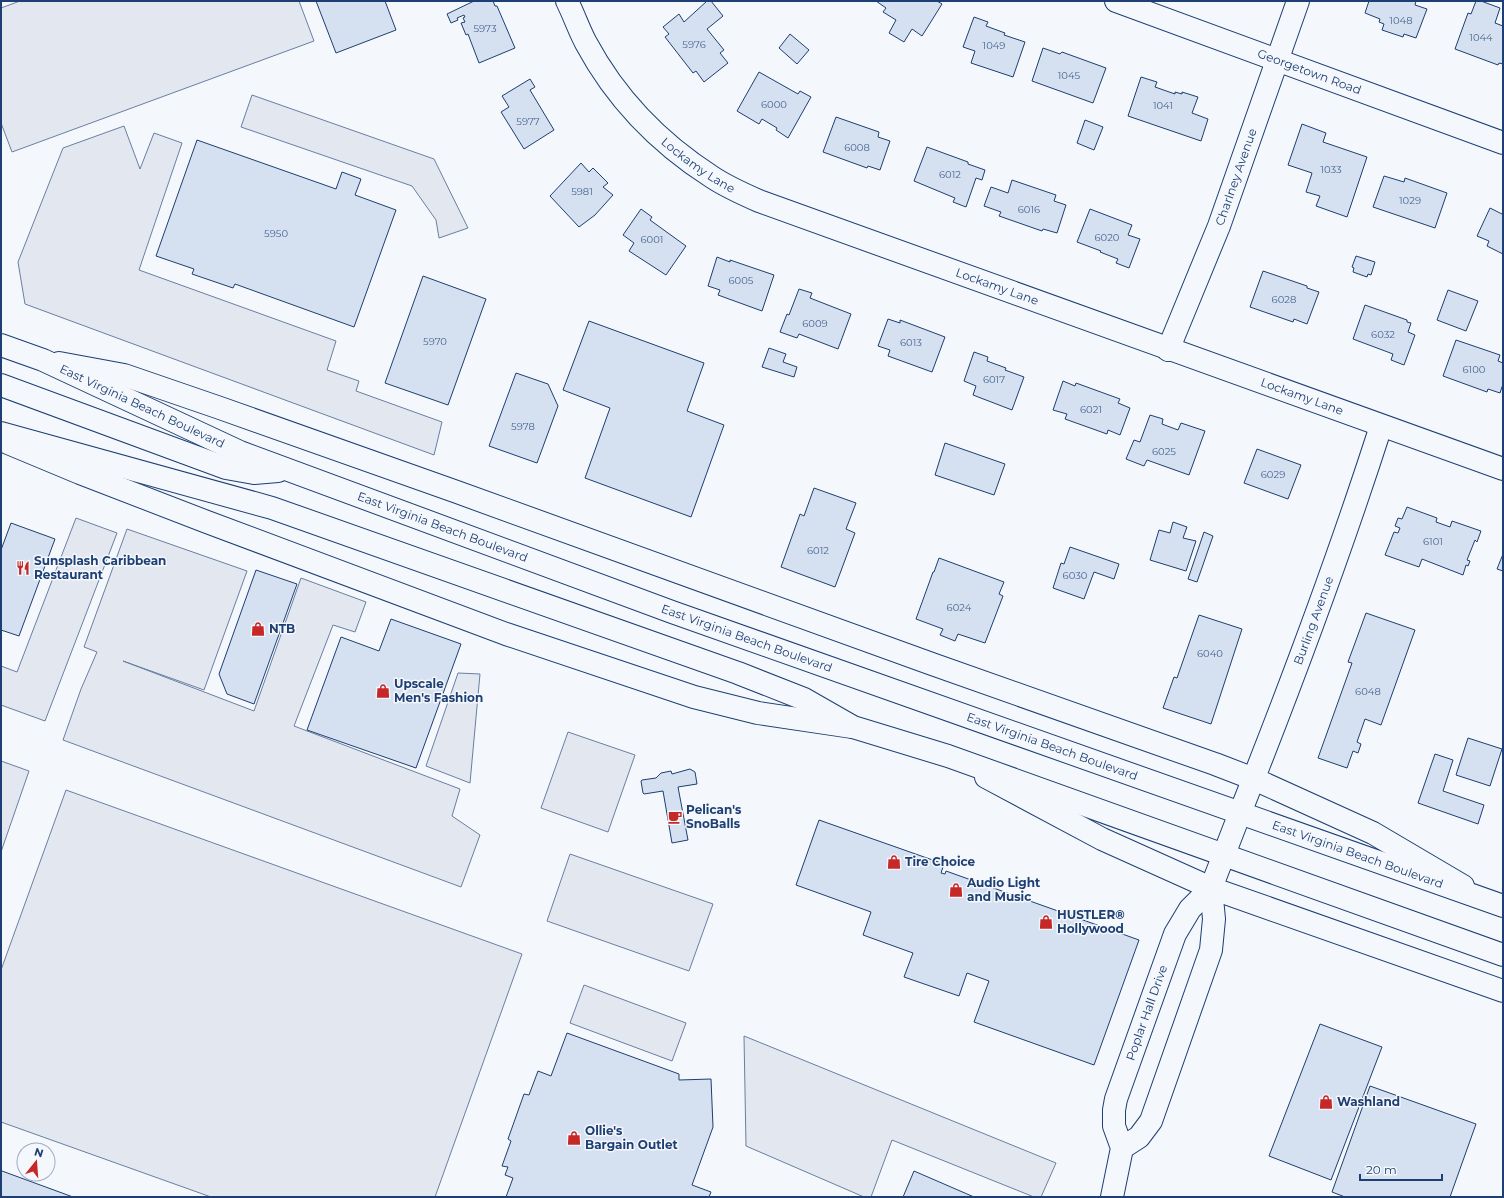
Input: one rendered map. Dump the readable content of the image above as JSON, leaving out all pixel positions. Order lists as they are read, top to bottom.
{
  "streets": {
    "street": [
      "Georgetown Road",
      "Lockamy Lane",
      "Charlney Avenue",
      "East Virginia Beach Boulevard",
      "Burling Avenue",
      "Poplar Hall Drive"
    ]
  },
  "crossings": [
    ["Georgetown Road", "Charlney Avenue"],
    ["Lockamy Lane", "Charlney Avenue"],
    ["Lockamy Lane", "Burling Avenue"],
    ["East Virginia Beach Boulevard", "Burling Avenue"],
    ["East Virginia Beach Boulevard", "Poplar Hall Drive"],
    ["Burling Avenue", "Poplar Hall Drive"]
  ],
  "places": {
    "restaurant": ["Sunsplash Caribbean Restaurant"],
    "shop": [
      "NTB",
      "Upscale Men's Fashion",
      "Tire Choice",
      "Audio Light and Music",
      "HUSTLER® Hollywood",
      "Washland",
      "Ollie's Bargain Outlet"
    ],
    "cafe": ["Pelican's SnoBalls"]
  },
  "house_numbers": [
    "1048",
    "5973",
    "1044",
    "5976",
    "1049",
    "1045",
    "6000",
    "1041",
    "5977",
    "6008",
    "1033",
    "6012",
    "5981",
    "1029",
    "6016",
    "5950",
    "6020",
    "6001",
    "6005",
    "6028",
    "6009",
    "6032",
    "5970",
    "6013",
    "6100",
    "6017",
    "6021",
    "5978",
    "6025",
    "6029",
    "6101",
    "6012",
    "6030",
    "6024",
    "6040",
    "6048"
  ],
  "scale_bar": "20 m",
  "north": "top"
}
